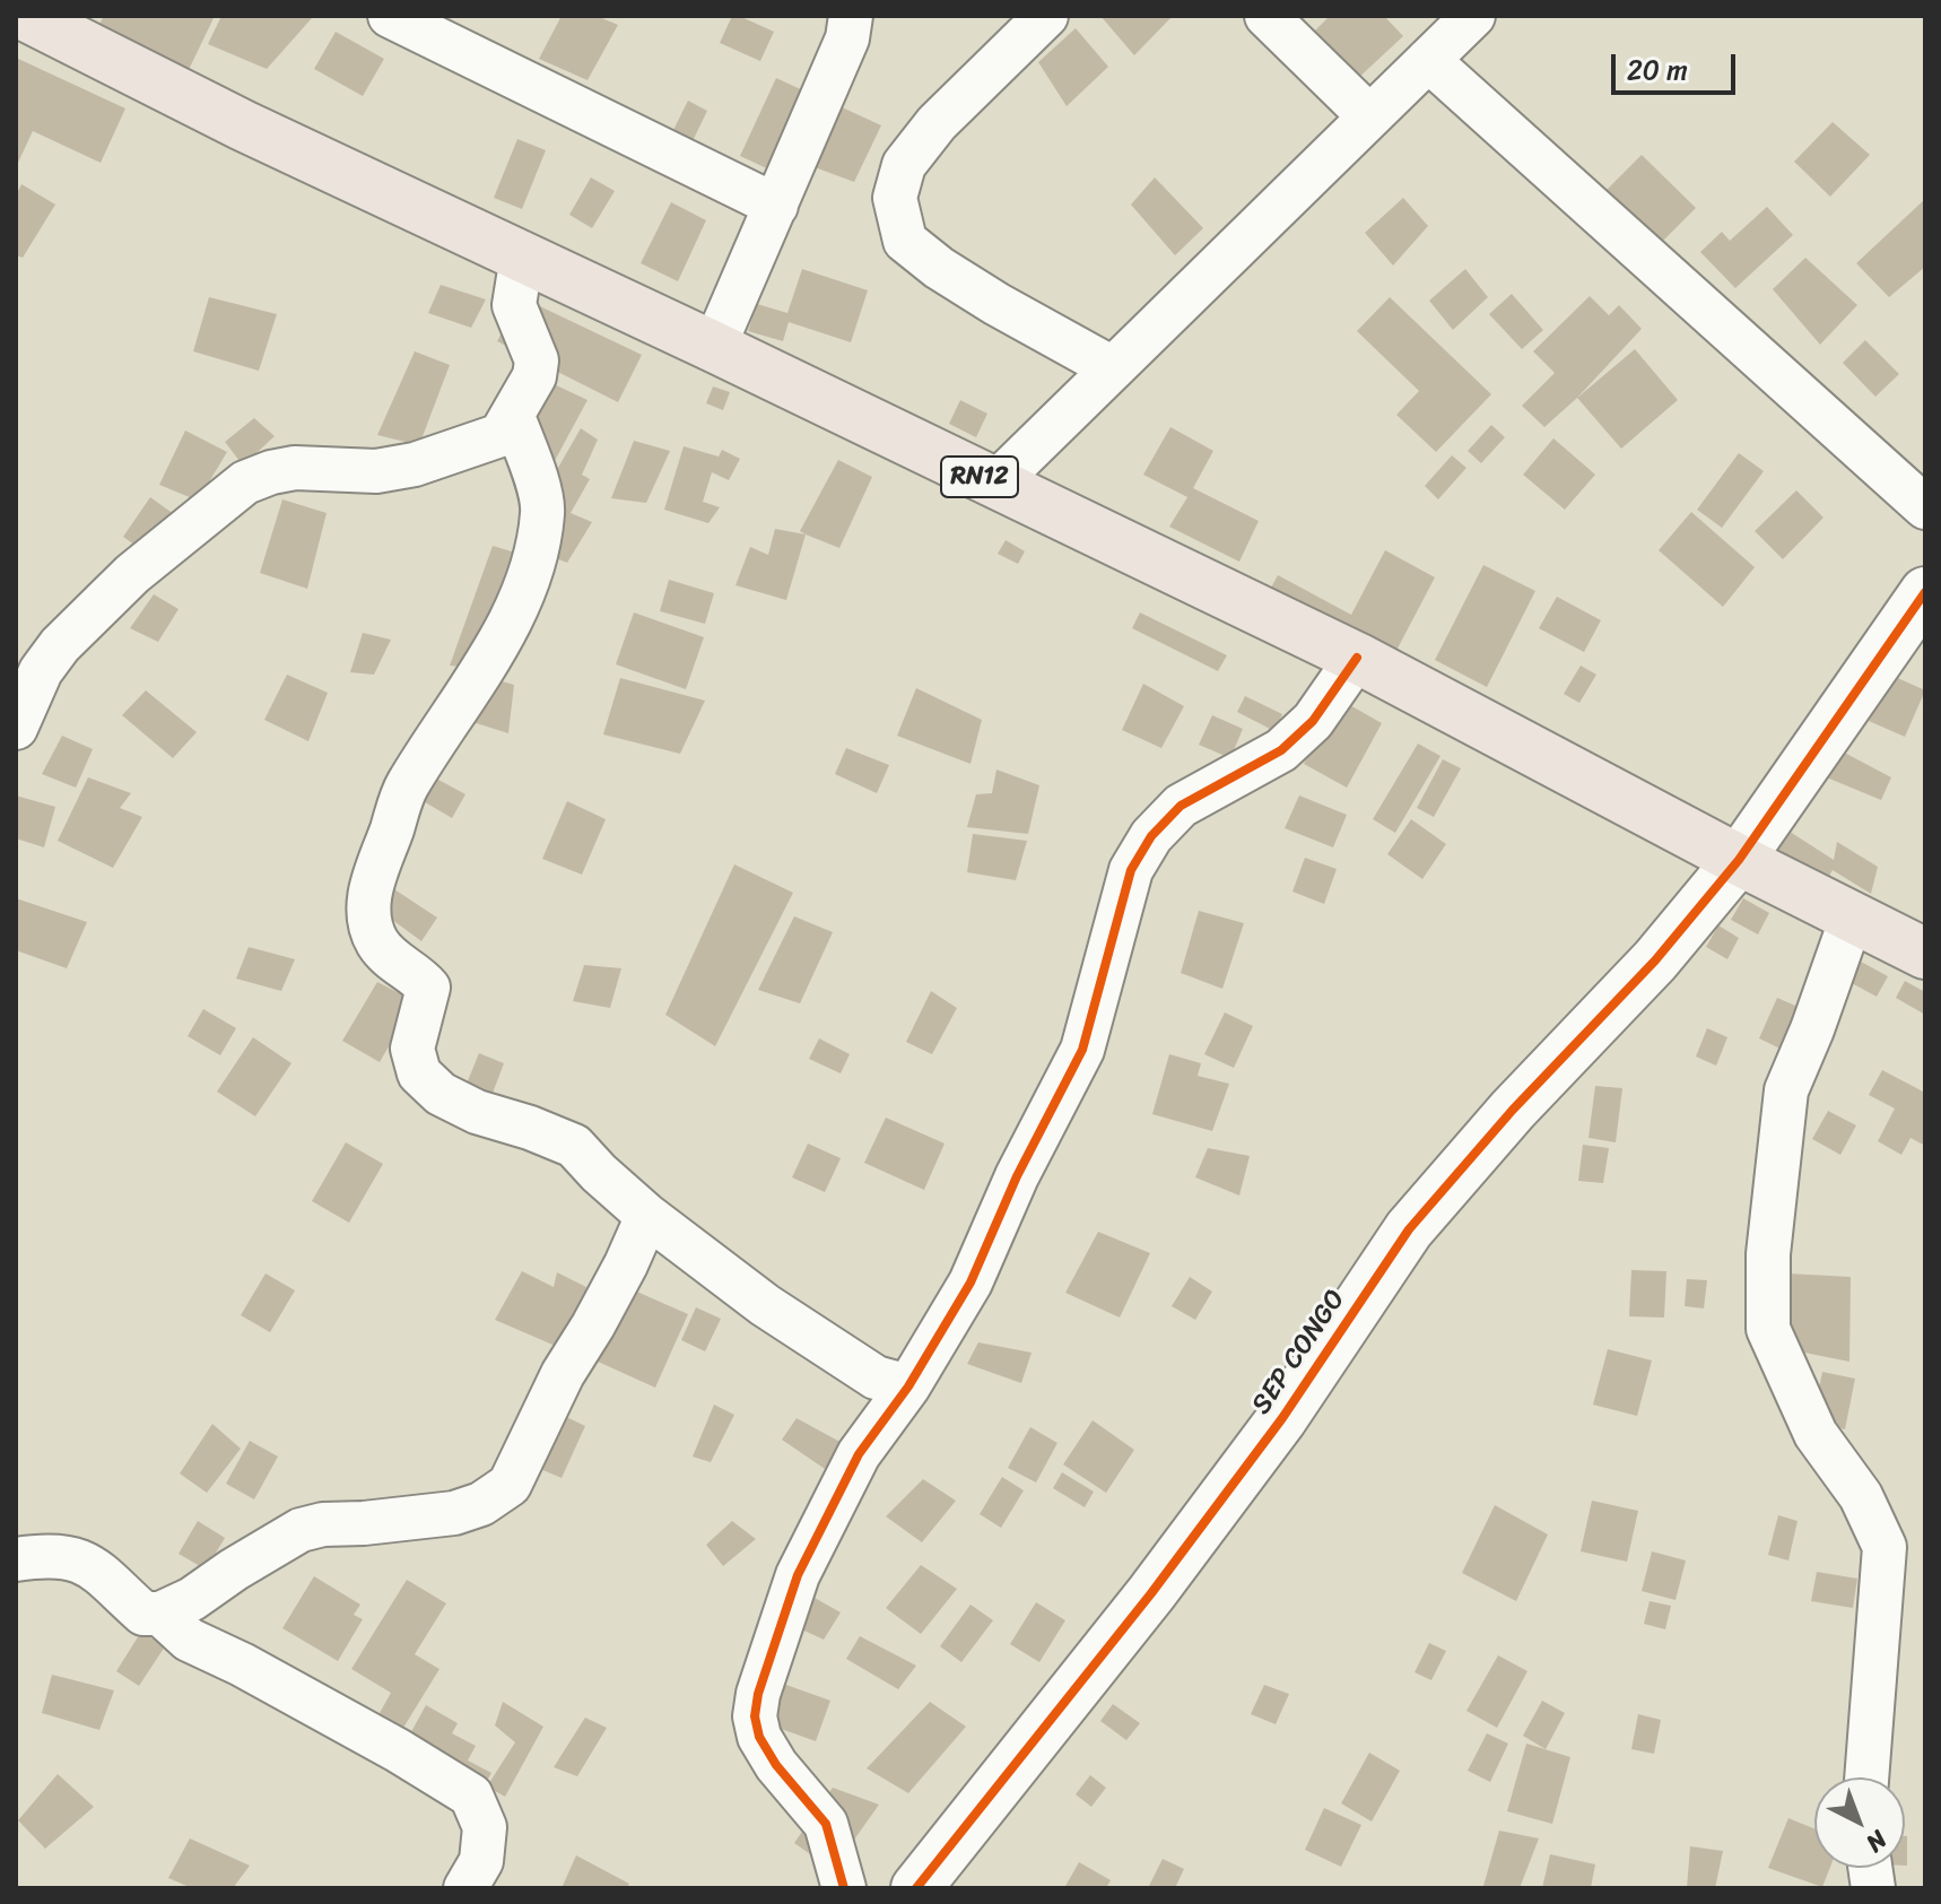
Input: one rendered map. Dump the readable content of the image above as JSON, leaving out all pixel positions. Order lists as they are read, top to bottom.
{
  "streets": {
    "main road": ["RN12"],
    "street": ["SEP CONGO"]
  },
  "crossings": [
    ["RN12", "SEP CONGO"]
  ],
  "scale_bar": "20 m",
  "north": "bottom right"
}
